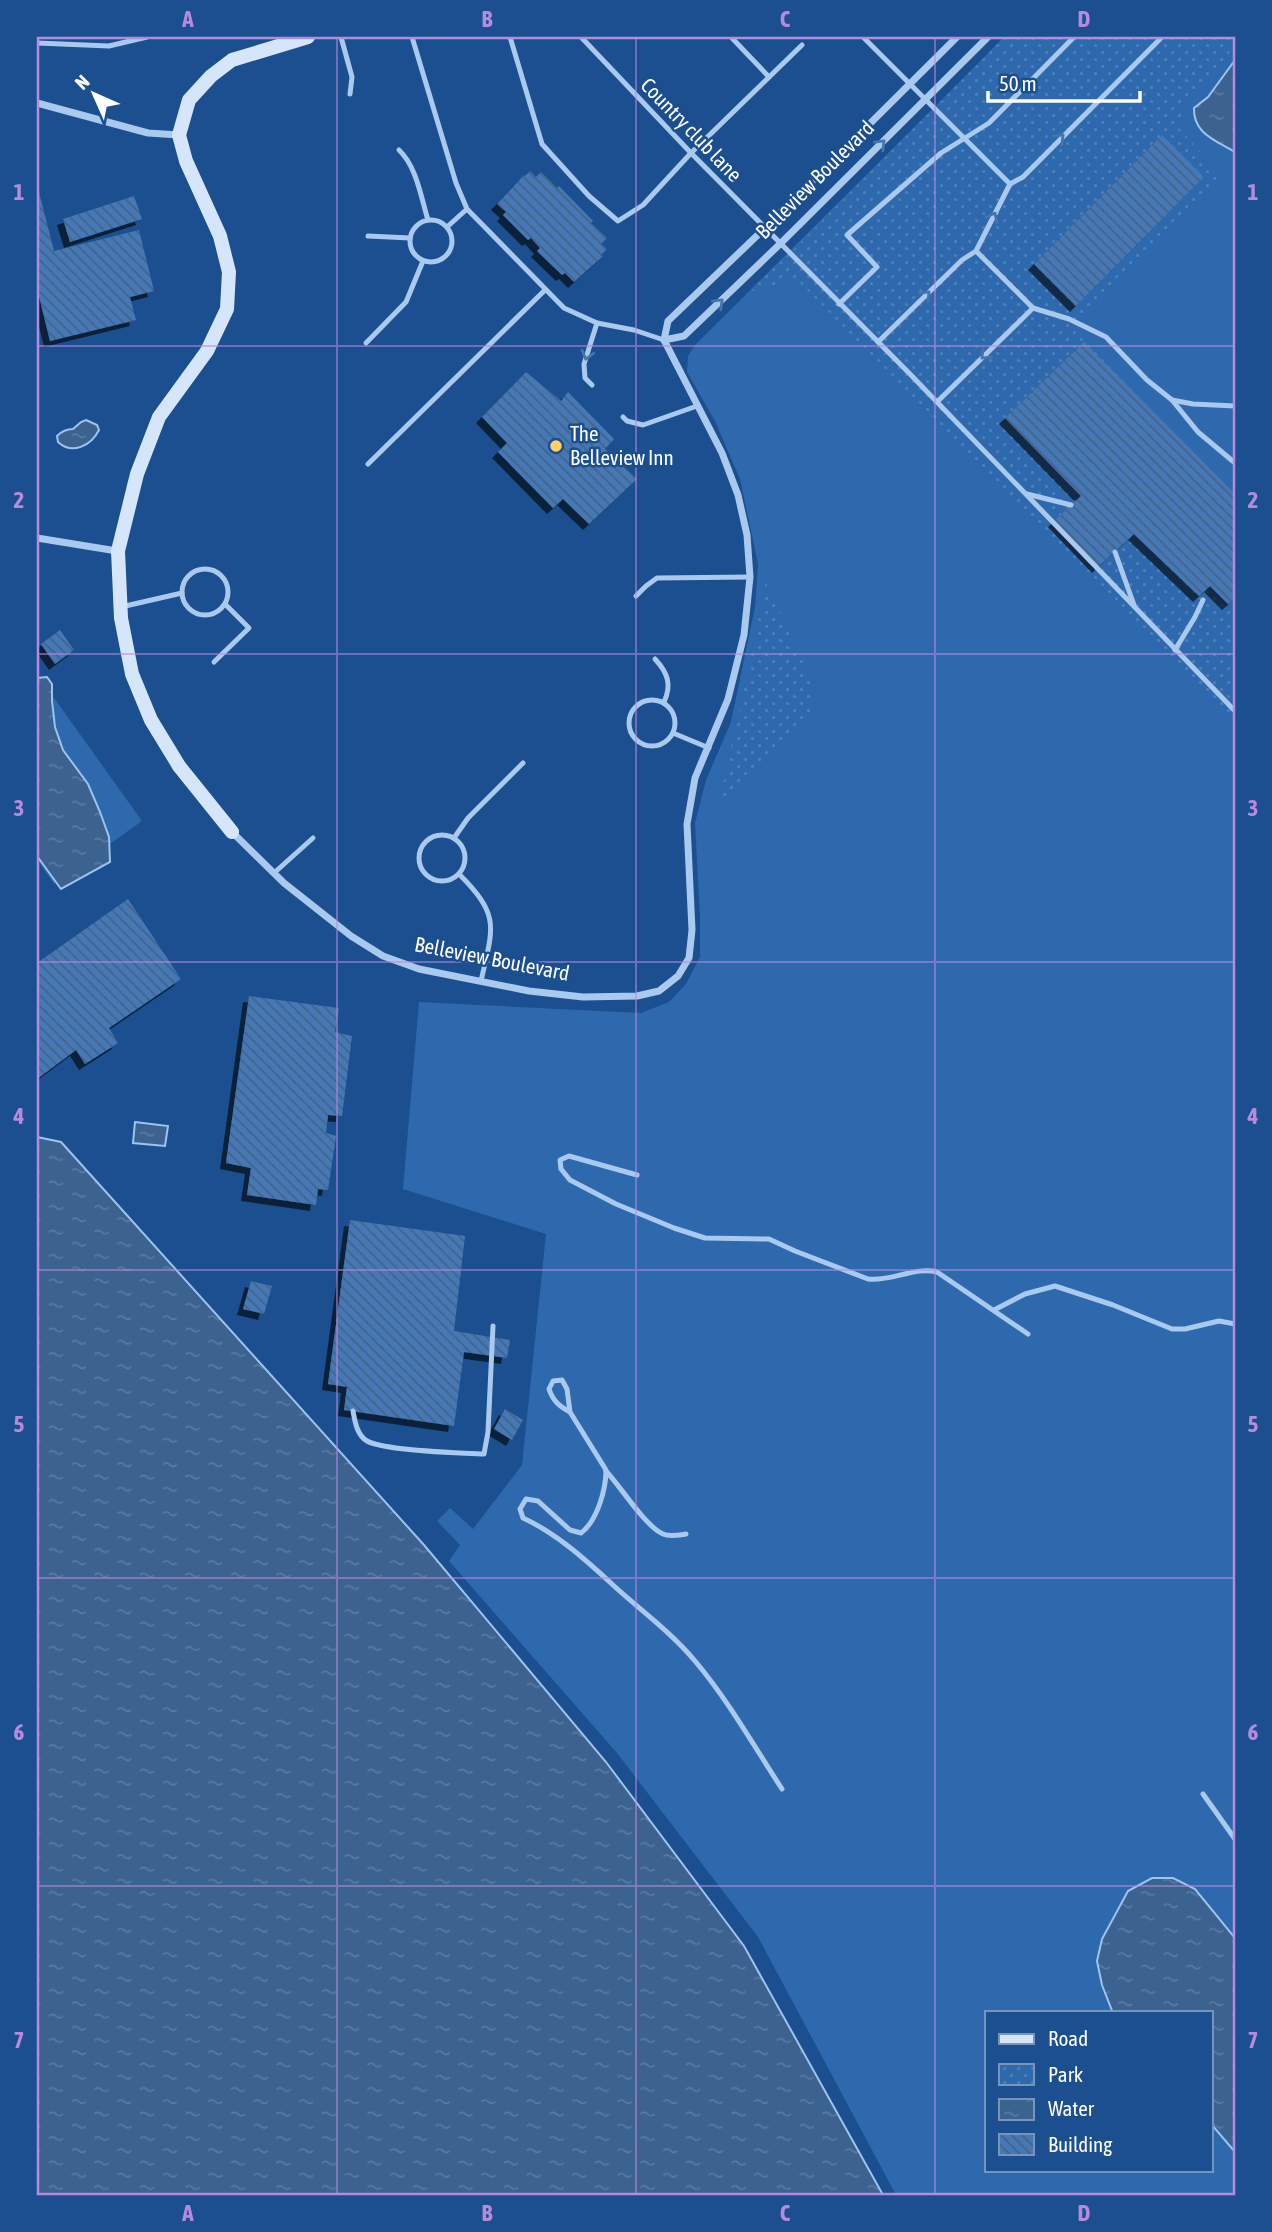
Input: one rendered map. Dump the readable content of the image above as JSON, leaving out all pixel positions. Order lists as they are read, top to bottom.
{
  "streets": {
    "street": ["Belleview Boulevard"],
    "lane": ["Country club lane"]
  },
  "crossings": [
    ["Country club lane", "Belleview Boulevard"]
  ],
  "places": ["The Belleview Inn"],
  "legend": [
    "Road",
    "Park",
    "Water",
    "Building"
  ],
  "scale_bar": "50 m",
  "north": "top left",
  "grid": {
    "columns": [
      "A",
      "B",
      "C",
      "D"
    ],
    "rows": [
      "1",
      "2",
      "3",
      "4",
      "5",
      "6",
      "7"
    ]
  }
}
